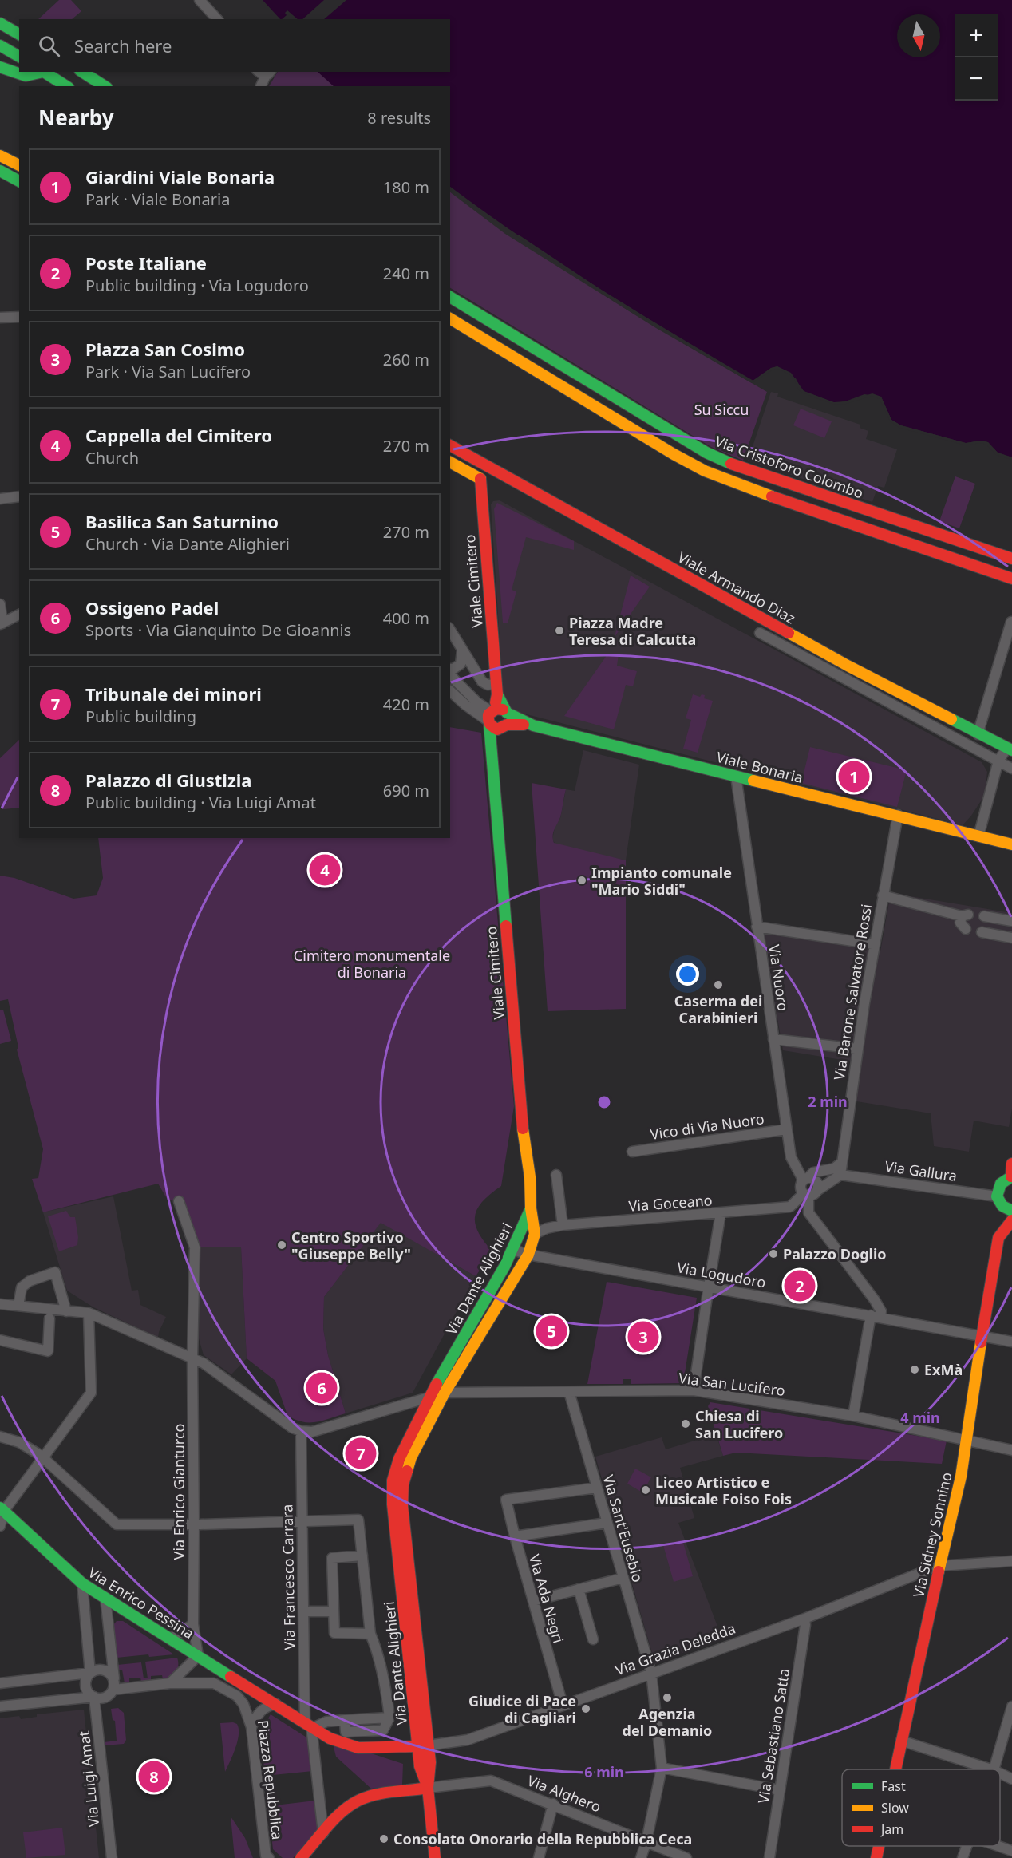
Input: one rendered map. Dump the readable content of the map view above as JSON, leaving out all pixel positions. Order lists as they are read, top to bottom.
{
  "streets": {
    "main road": [
      "Via Cristoforo Colombo",
      "Viale Cimitero",
      "Viale Armando Diaz",
      "Viale Bonaria",
      "Via Dante Alighieri",
      "Via Sidney Sonnino",
      "Via Enrico Pessina",
      "Piazza Repubblica"
    ],
    "street": [
      "Via Nuoro",
      "Via Barone Salvatore Rossi",
      "Vico di Via Nuoro",
      "Via Gallura",
      "Via Goceano",
      "Via Logudoro",
      "Via San Lucifero",
      "Via Enrico Gianturco",
      "Via Sant'Eusebio",
      "Via Francesco Carrara",
      "Via Ada Negri",
      "Via Grazia Deledda",
      "Via Sebastiano Satta",
      "Via Luigi Amat",
      "Via Alghero"
    ]
  },
  "crossings": [
    ["Viale Cimitero", "Viale Bonaria"],
    ["Viale Cimitero", "Via Dante Alighieri"],
    ["Viale Bonaria", "Via Nuoro"],
    ["Viale Bonaria", "Via Barone Salvatore Rossi"],
    ["Via Nuoro", "Vico di Via Nuoro"],
    ["Via Nuoro", "Via Goceano"],
    ["Via Barone Salvatore Rossi", "Via Gallura"],
    ["Via Goceano", "Via Dante Alighieri"],
    ["Via Logudoro", "Via Dante Alighieri"],
    ["Via Logudoro", "Via Sidney Sonnino"],
    ["Via Dante Alighieri", "Via San Lucifero"],
    ["Via Dante Alighieri", "Via Grazia Deledda"],
    ["Via Dante Alighieri", "Piazza Repubblica"],
    ["Via Dante Alighieri", "Via Alghero"],
    ["Via San Lucifero", "Via Sant'Eusebio"],
    ["Via San Lucifero", "Via Sidney Sonnino"],
    ["Via San Lucifero", "Via Francesco Carrara"],
    ["Via Enrico Gianturco", "Via Enrico Pessina"],
    ["Via Sant'Eusebio", "Via Ada Negri"],
    ["Via Sant'Eusebio", "Via Grazia Deledda"],
    ["Via Sant'Eusebio", "Via Alghero"],
    ["Via Sidney Sonnino", "Via Grazia Deledda"],
    ["Via Francesco Carrara", "Piazza Repubblica"],
    ["Via Ada Negri", "Via Grazia Deledda"],
    ["Via Enrico Pessina", "Via Luigi Amat"],
    ["Via Enrico Pessina", "Piazza Repubblica"],
    ["Via Grazia Deledda", "Via Sebastiano Satta"],
    ["Via Grazia Deledda", "Piazza Repubblica"]
  ],
  "parks": ["Su Siccu", "Cimitero monumentale di Bonaria"],
  "places": [
    "Piazza Madre Teresa di Calcutta",
    "Impianto comunale \"Mario Siddi\"",
    "Caserma dei Carabinieri",
    "Centro Sportivo \"Giuseppe Belly\"",
    "Palazzo Doglio",
    "ExMà",
    "Chiesa di San Lucifero",
    "Liceo Artistico e Musicale Foiso Fois",
    "Agenzia del Demanio",
    "Giudice di Pace di Cagliari",
    "Consolato Onorario della Repubblica Ceca"
  ],
  "legend": ["Fast", "Slow", "Jam"],
  "north": "bottom",
  "page": {
    "map_buttons": ["+", "−"],
    "search": "Search here",
    "heading": ["Nearby", "8 results"],
    "list": [
      {
        "mark": "1",
        "name": "Giardini Viale Bonaria",
        "note": "Park · Viale Bonaria",
        "value": "180 m"
      },
      {
        "mark": "2",
        "name": "Poste Italiane",
        "note": "Public building · Via Logudoro",
        "value": "240 m"
      },
      {
        "mark": "3",
        "name": "Piazza San Cosimo",
        "note": "Park · Via San Lucifero",
        "value": "260 m"
      },
      {
        "mark": "4",
        "name": "Cappella del Cimitero",
        "note": "Church",
        "value": "270 m"
      },
      {
        "mark": "5",
        "name": "Basilica San Saturnino",
        "note": "Church · Via Dante Alighieri",
        "value": "270 m"
      },
      {
        "mark": "6",
        "name": "Ossigeno Padel",
        "note": "Sports · Via Gianquinto De Gioannis",
        "value": "400 m"
      },
      {
        "mark": "7",
        "name": "Tribunale dei minori",
        "note": "Public building",
        "value": "420 m"
      },
      {
        "mark": "8",
        "name": "Palazzo di Giustizia",
        "note": "Public building · Via Luigi Amat",
        "value": "690 m"
      }
    ],
    "pins": [
      "1",
      "4",
      "2",
      "5",
      "3",
      "6",
      "7",
      "8"
    ]
  },
  "rings": ["2 min", "4 min", "6 min"]
}
